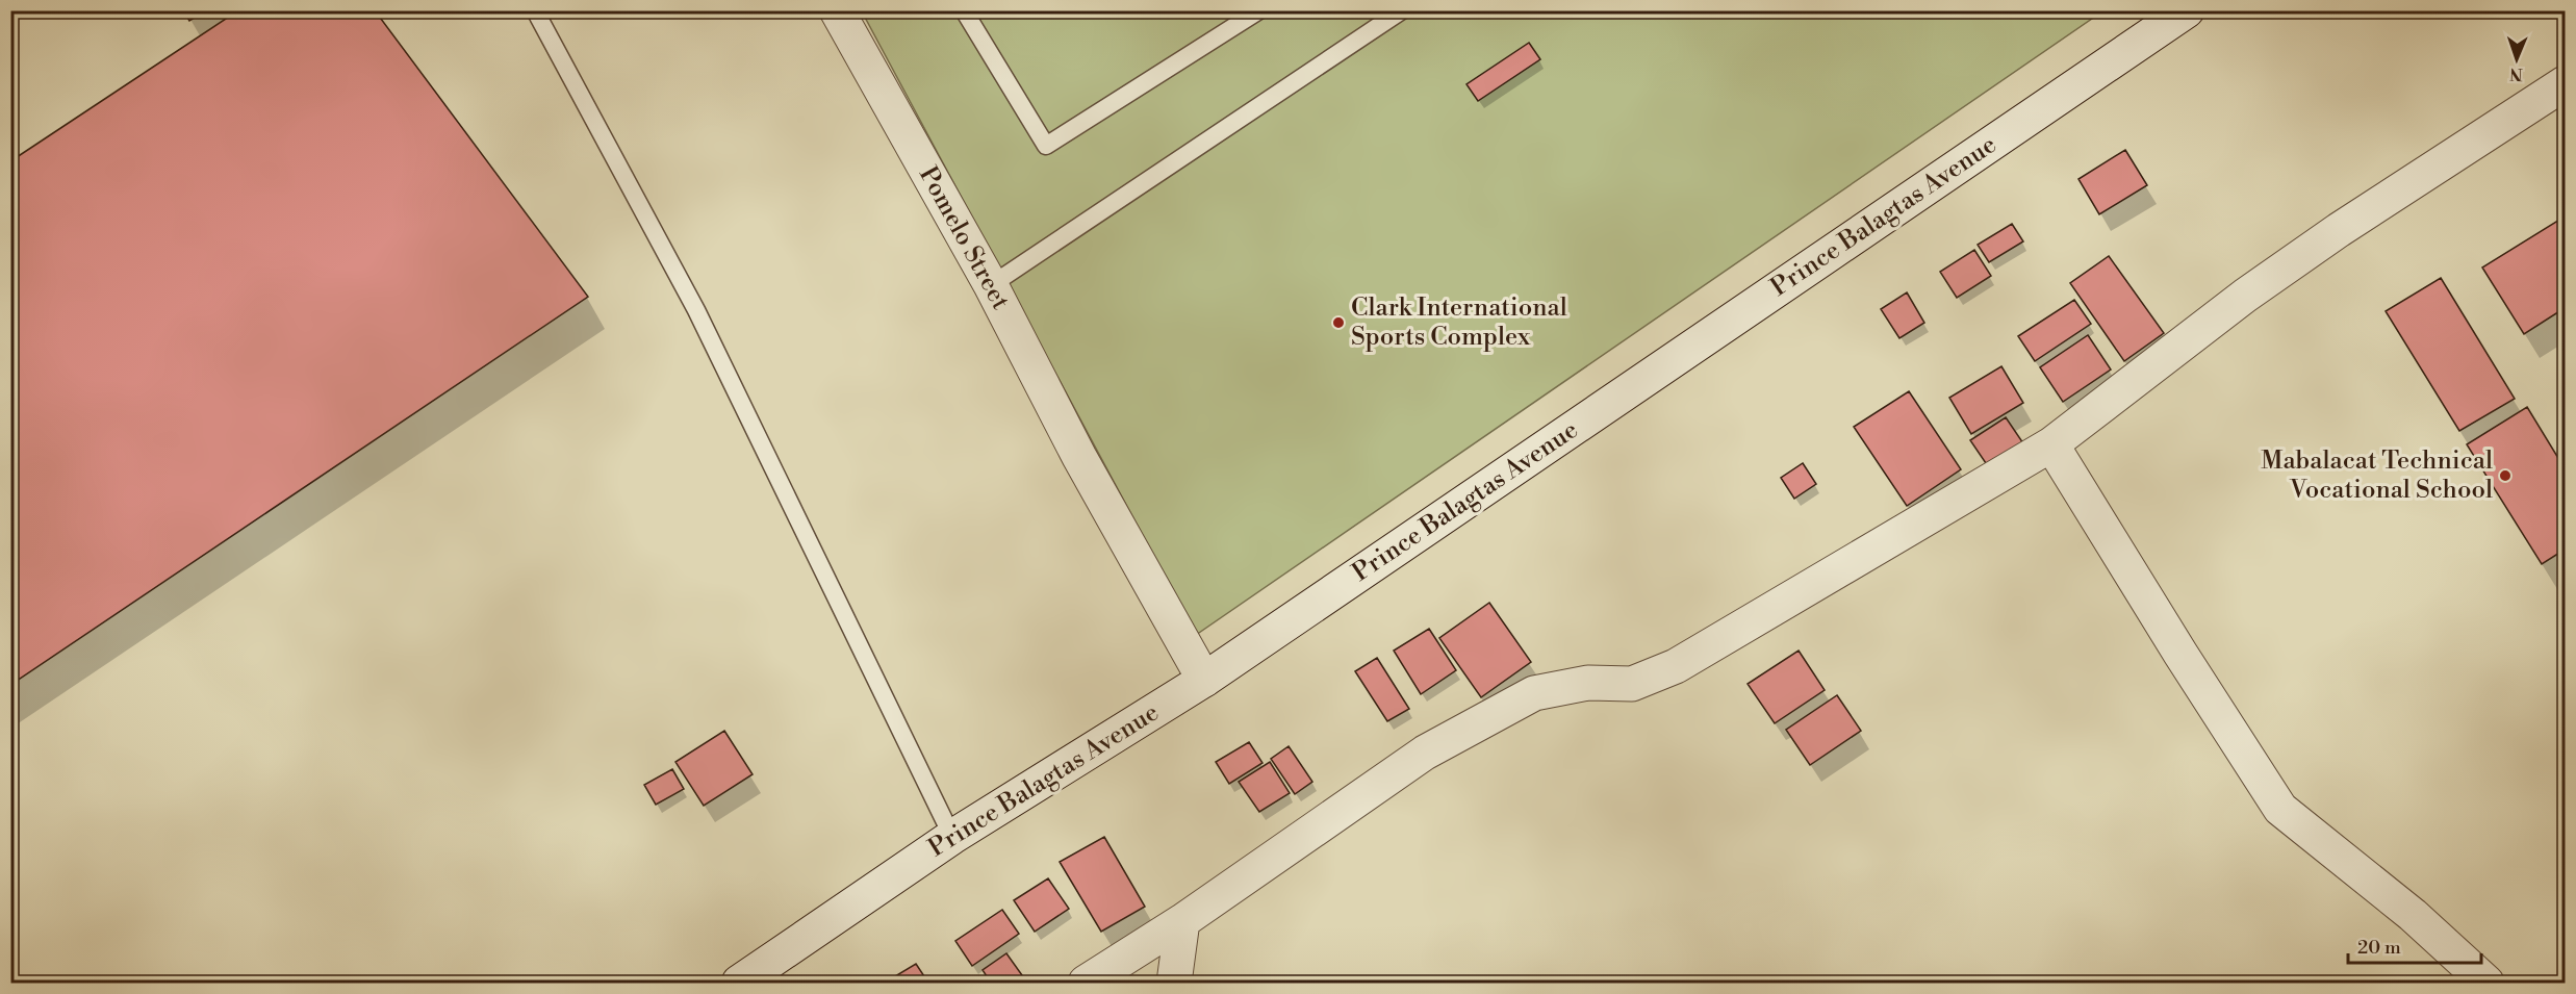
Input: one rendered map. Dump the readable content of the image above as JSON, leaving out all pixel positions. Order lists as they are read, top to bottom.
{
  "streets": {
    "street": ["Prince Balagtas Avenue", "Pomelo Street"]
  },
  "crossings": [
    ["Prince Balagtas Avenue", "Pomelo Street"]
  ],
  "places": ["Clark International Sports Complex", "Mabalacat Technical Vocational School"],
  "scale_bar": "20 m",
  "north": "bottom"
}
